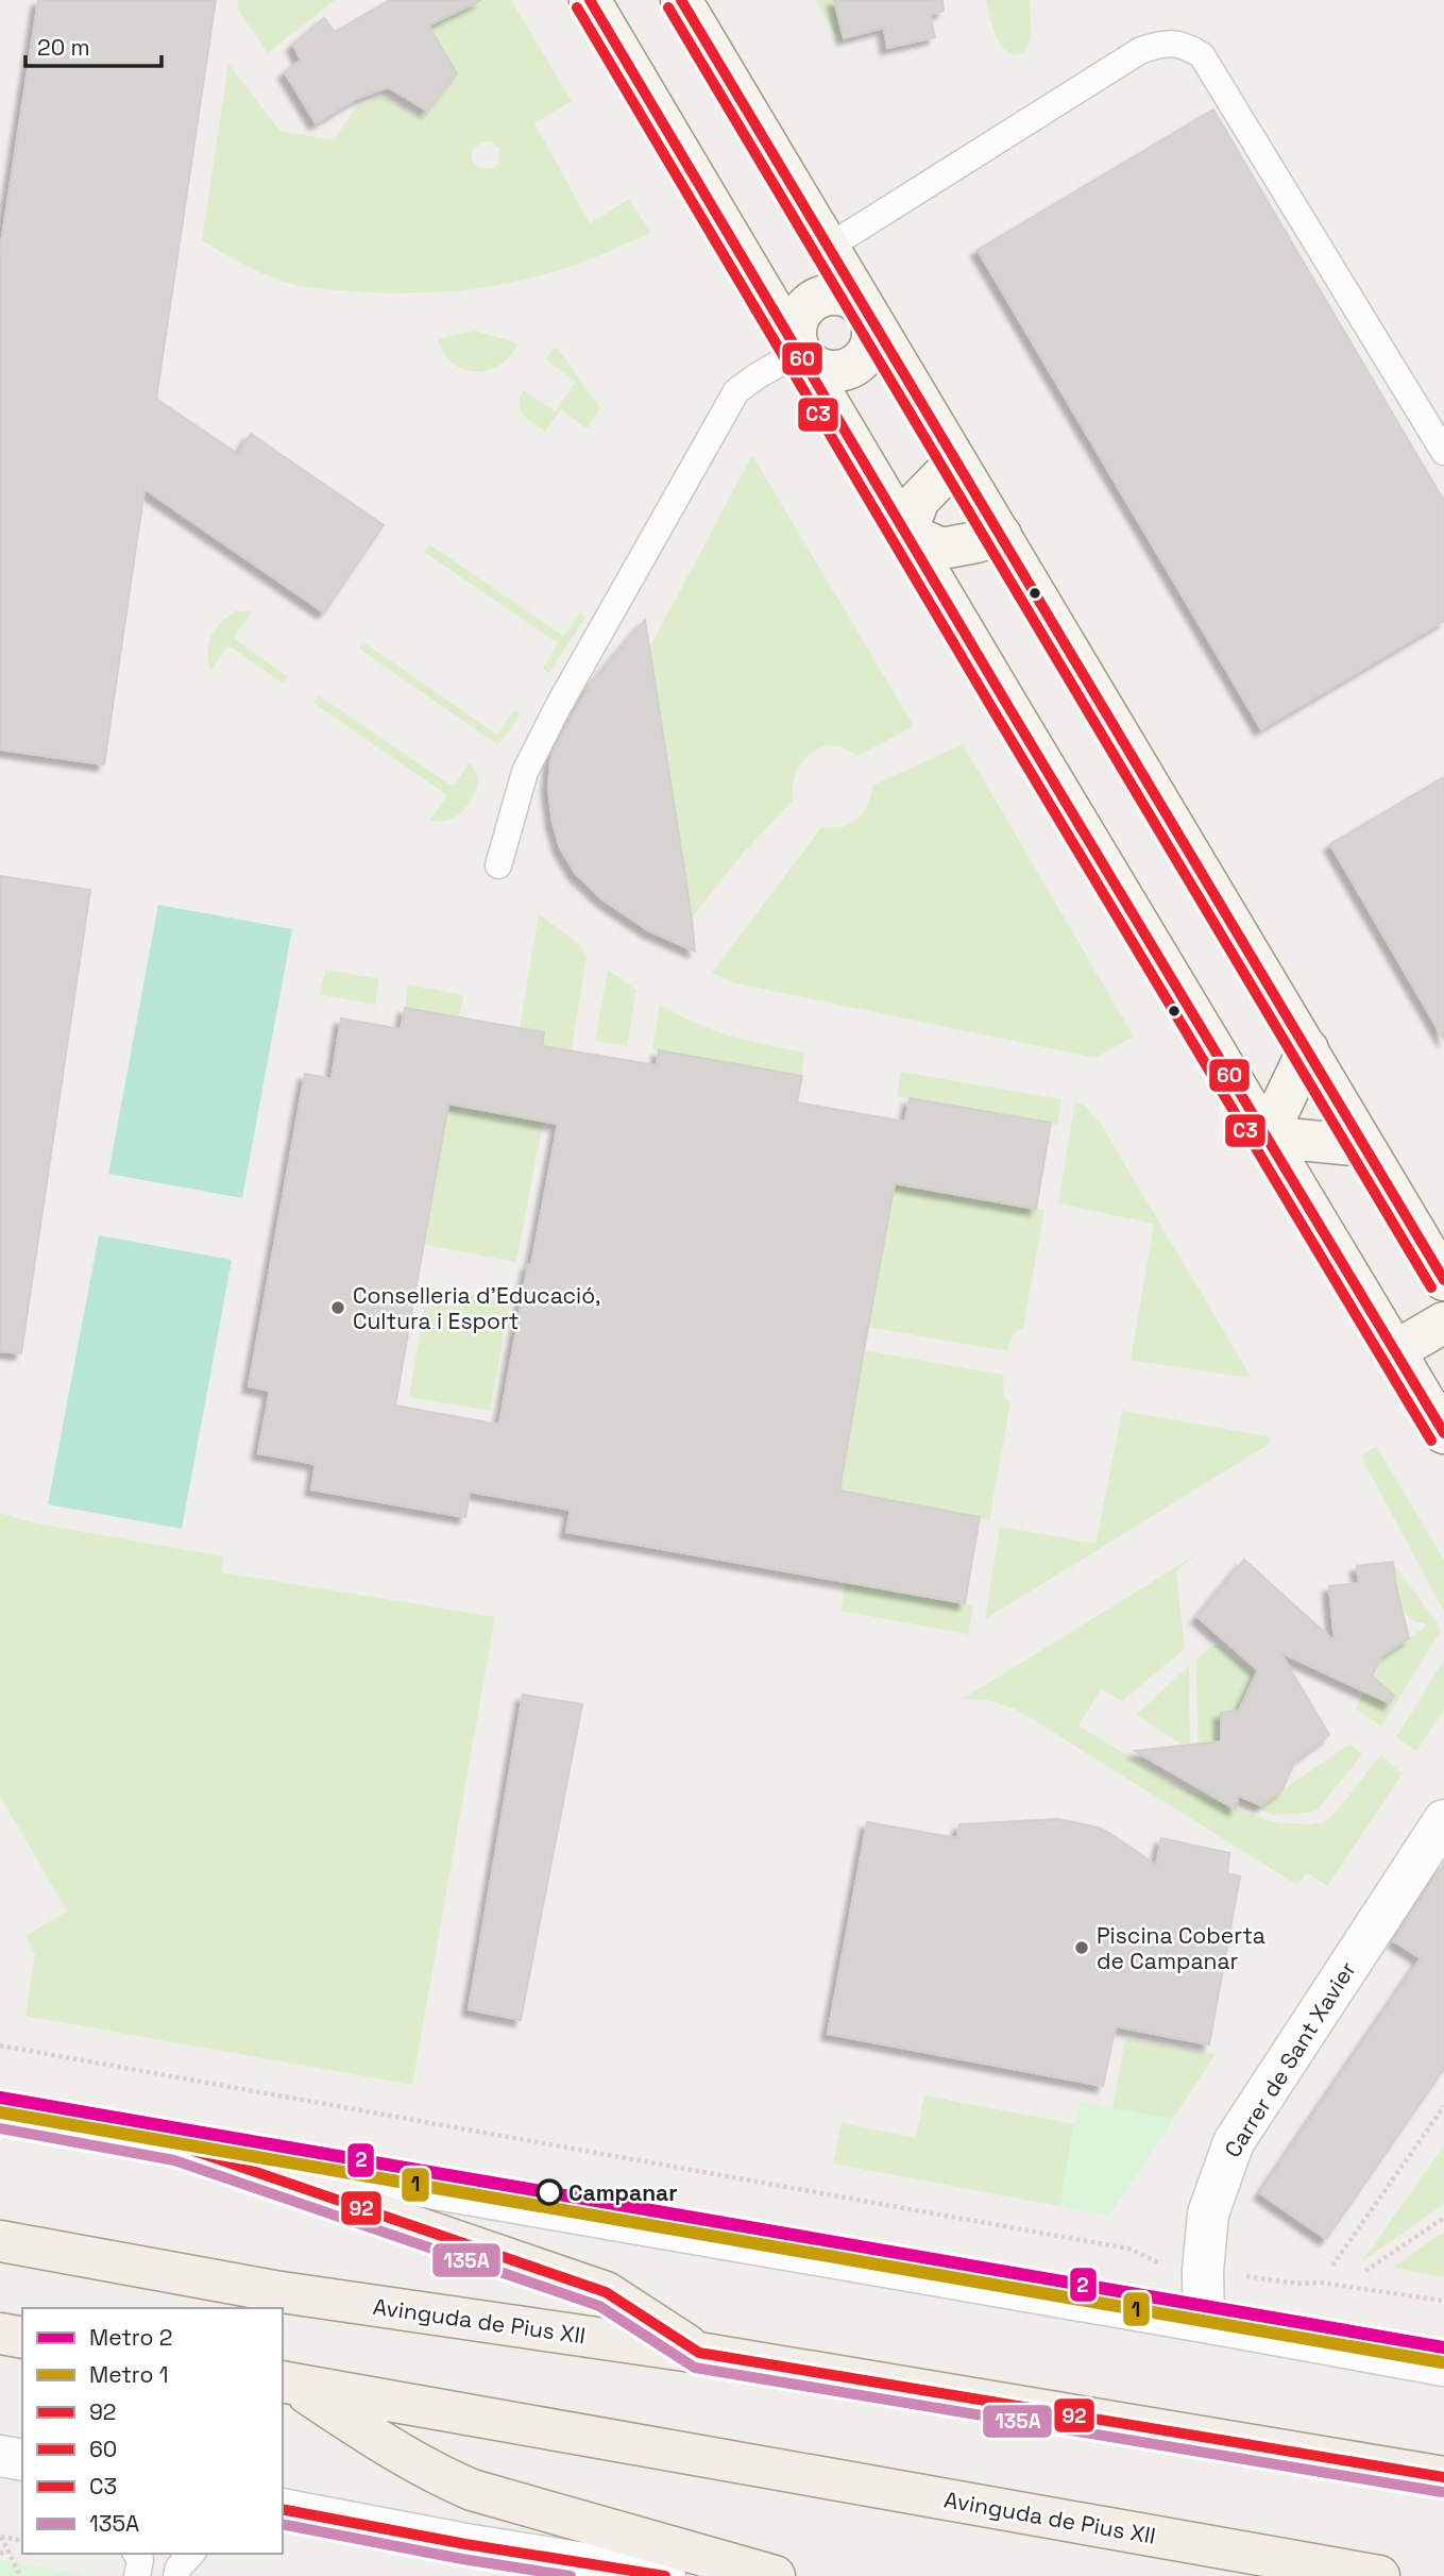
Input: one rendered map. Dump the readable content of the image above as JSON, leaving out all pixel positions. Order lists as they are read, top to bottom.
{
  "streets": {
    "main road": ["Avinguda de Pius XII"],
    "street": ["Carrer de Sant Xavier"]
  },
  "places": ["Conselleria d'Educació, Cultura i Esport", "Piscina Coberta de Campanar", "Campanar"],
  "lines": [
    "transit line 60",
    "transit line C3",
    "metro line 2",
    "metro line 1",
    "transit line 92",
    "transit line 135A"
  ],
  "legend": [
    "Metro 2",
    "Metro 1",
    "92",
    "60",
    "C3",
    "135A"
  ],
  "scale_bar": "20 m"
}
